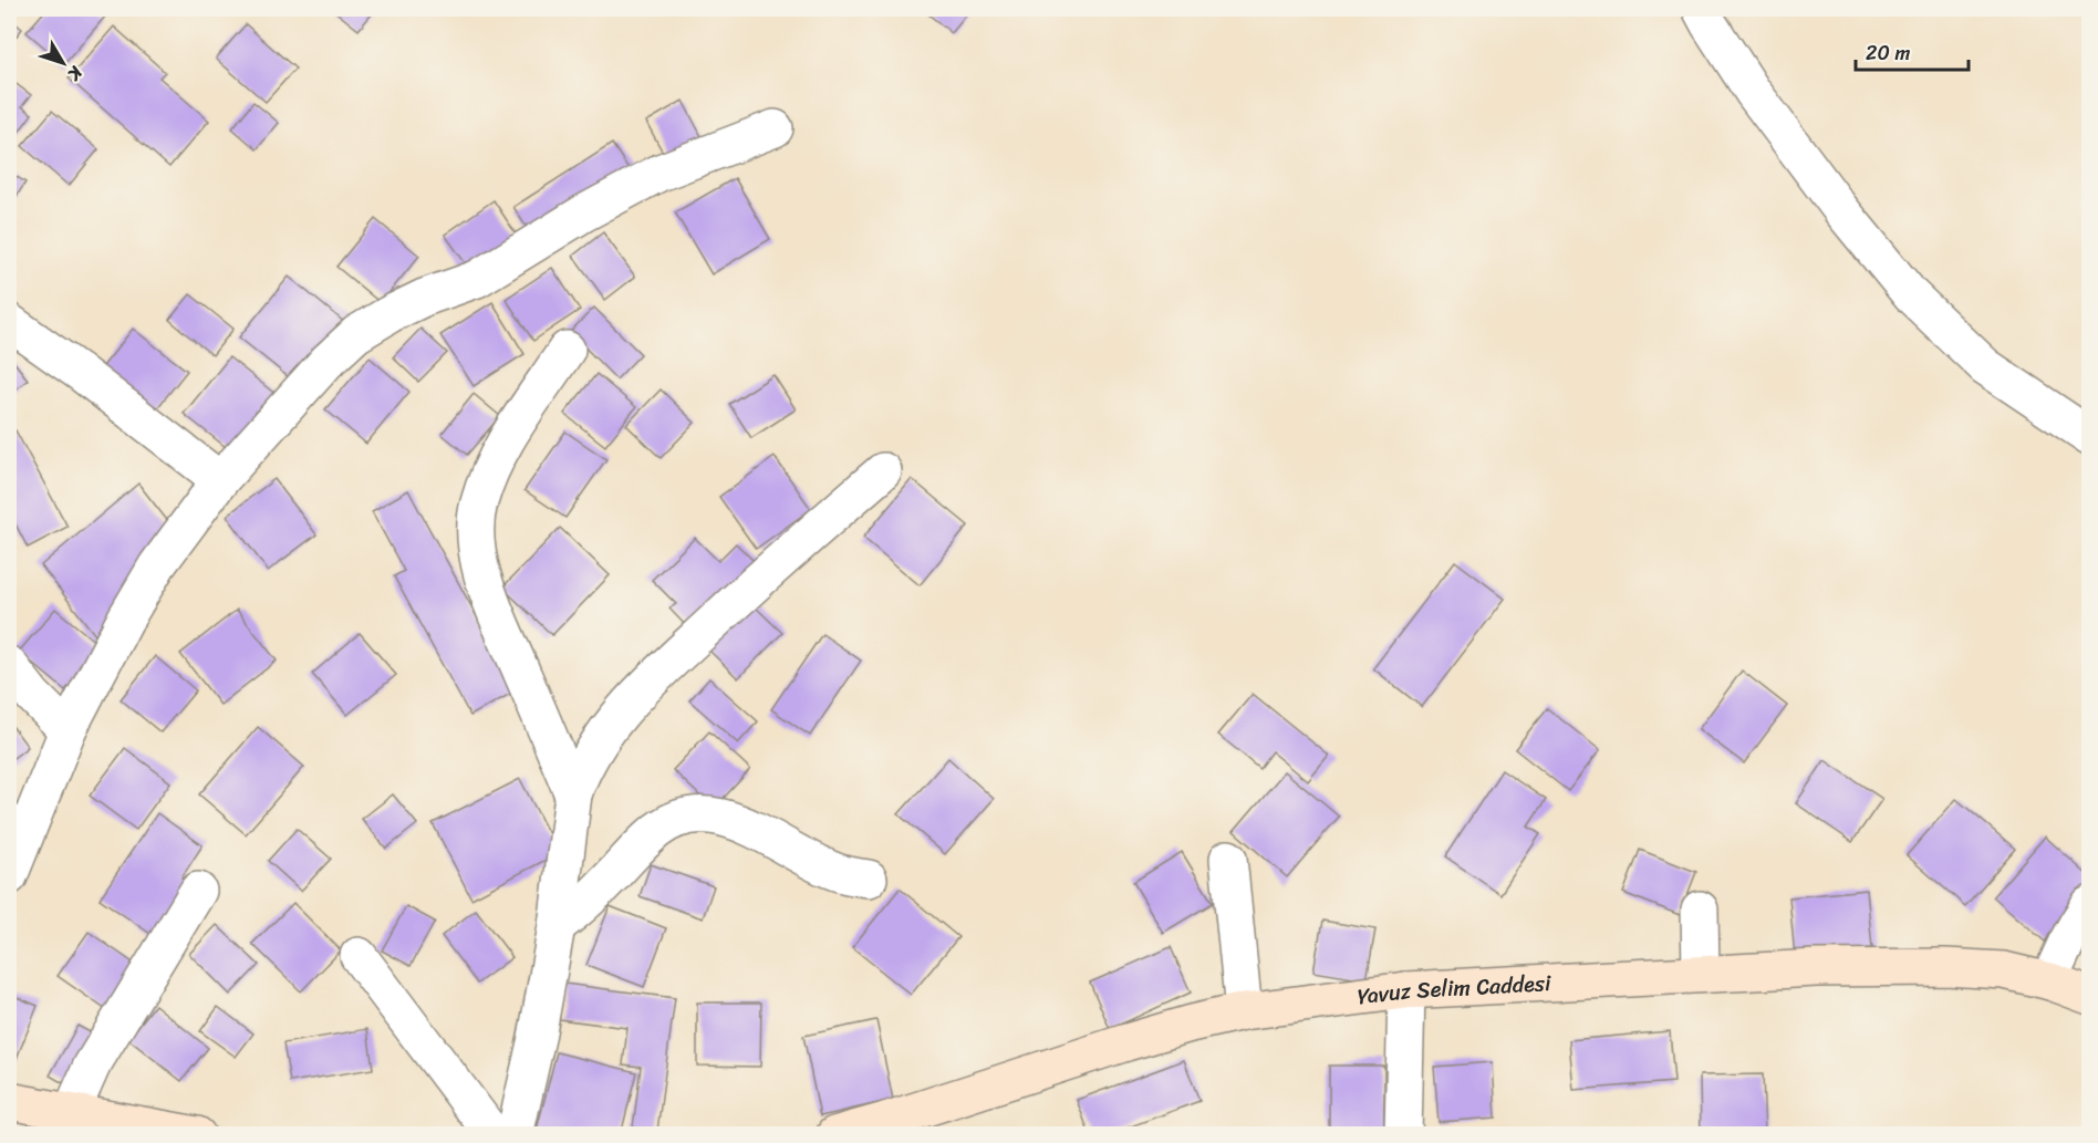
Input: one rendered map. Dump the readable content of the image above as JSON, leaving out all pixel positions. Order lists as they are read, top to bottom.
{
  "streets": {
    "street": ["Yavuz Selim Caddesi"]
  },
  "scale_bar": "20 m",
  "north": "bottom right"
}
